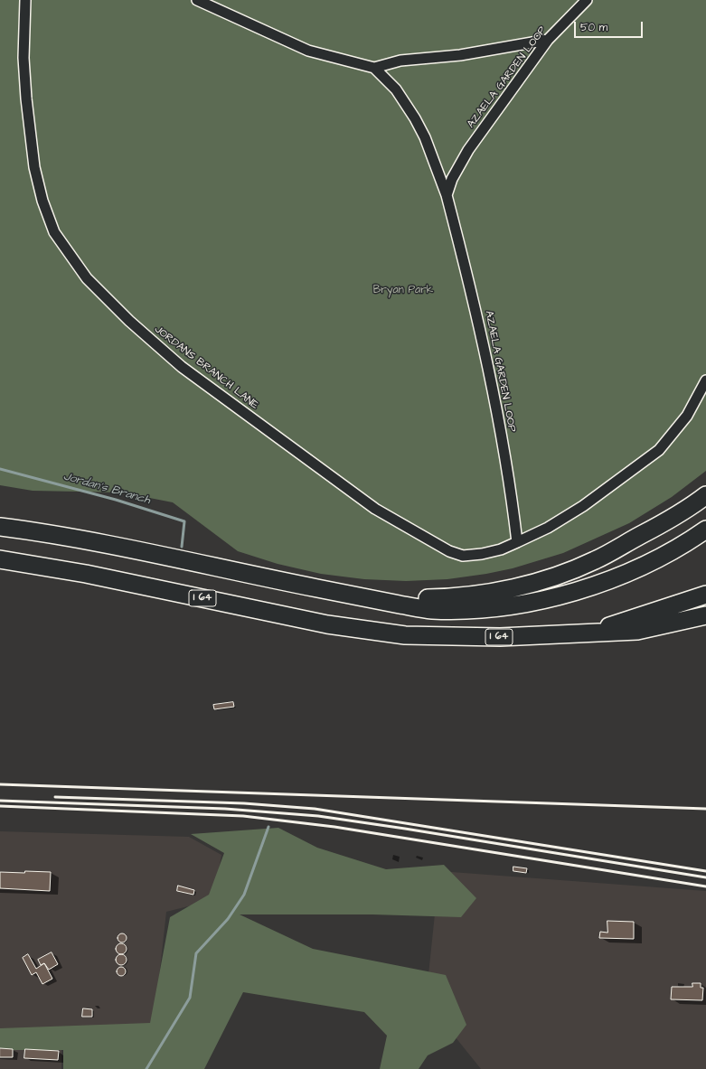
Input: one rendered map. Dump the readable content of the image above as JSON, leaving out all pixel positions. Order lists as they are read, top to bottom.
{
  "streets": {
    "highway": ["I 64"],
    "street": ["AZAELA GARDEN LOOP", "JORDANS BRANCH LANE"]
  },
  "crossings": [
    ["AZAELA GARDEN LOOP", "JORDANS BRANCH LANE"]
  ],
  "water": ["Jordan's Branch"],
  "parks": ["Bryan Park"],
  "scale_bar": "50 m"
}
